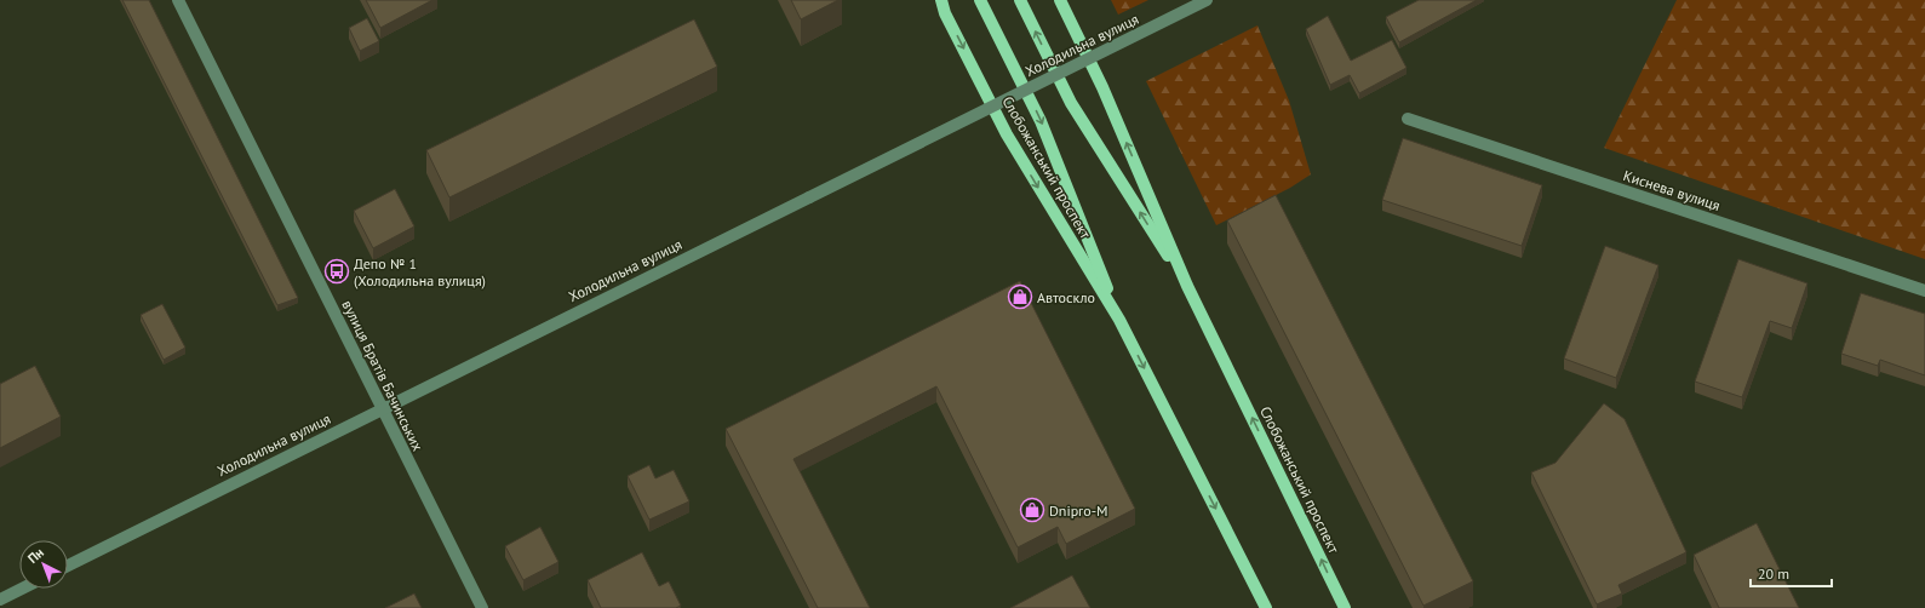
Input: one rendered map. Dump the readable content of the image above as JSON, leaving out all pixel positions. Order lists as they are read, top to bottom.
{
  "streets": {
    "main road": ["Слобожанський проспект"],
    "street": ["Холодильна вулиця", "Киснева вулиця", "вулиця Братів Бачинських"]
  },
  "crossings": [
    ["Холодильна вулиця", "вулиця Братів Бачинських"]
  ],
  "places": {
    "bus stop": ["Депо № 1 (Холодильна вулиця)"],
    "shop": ["Автоскло", "Dnipro-M"]
  },
  "scale_bar": "20 m",
  "north": "top left"
}
